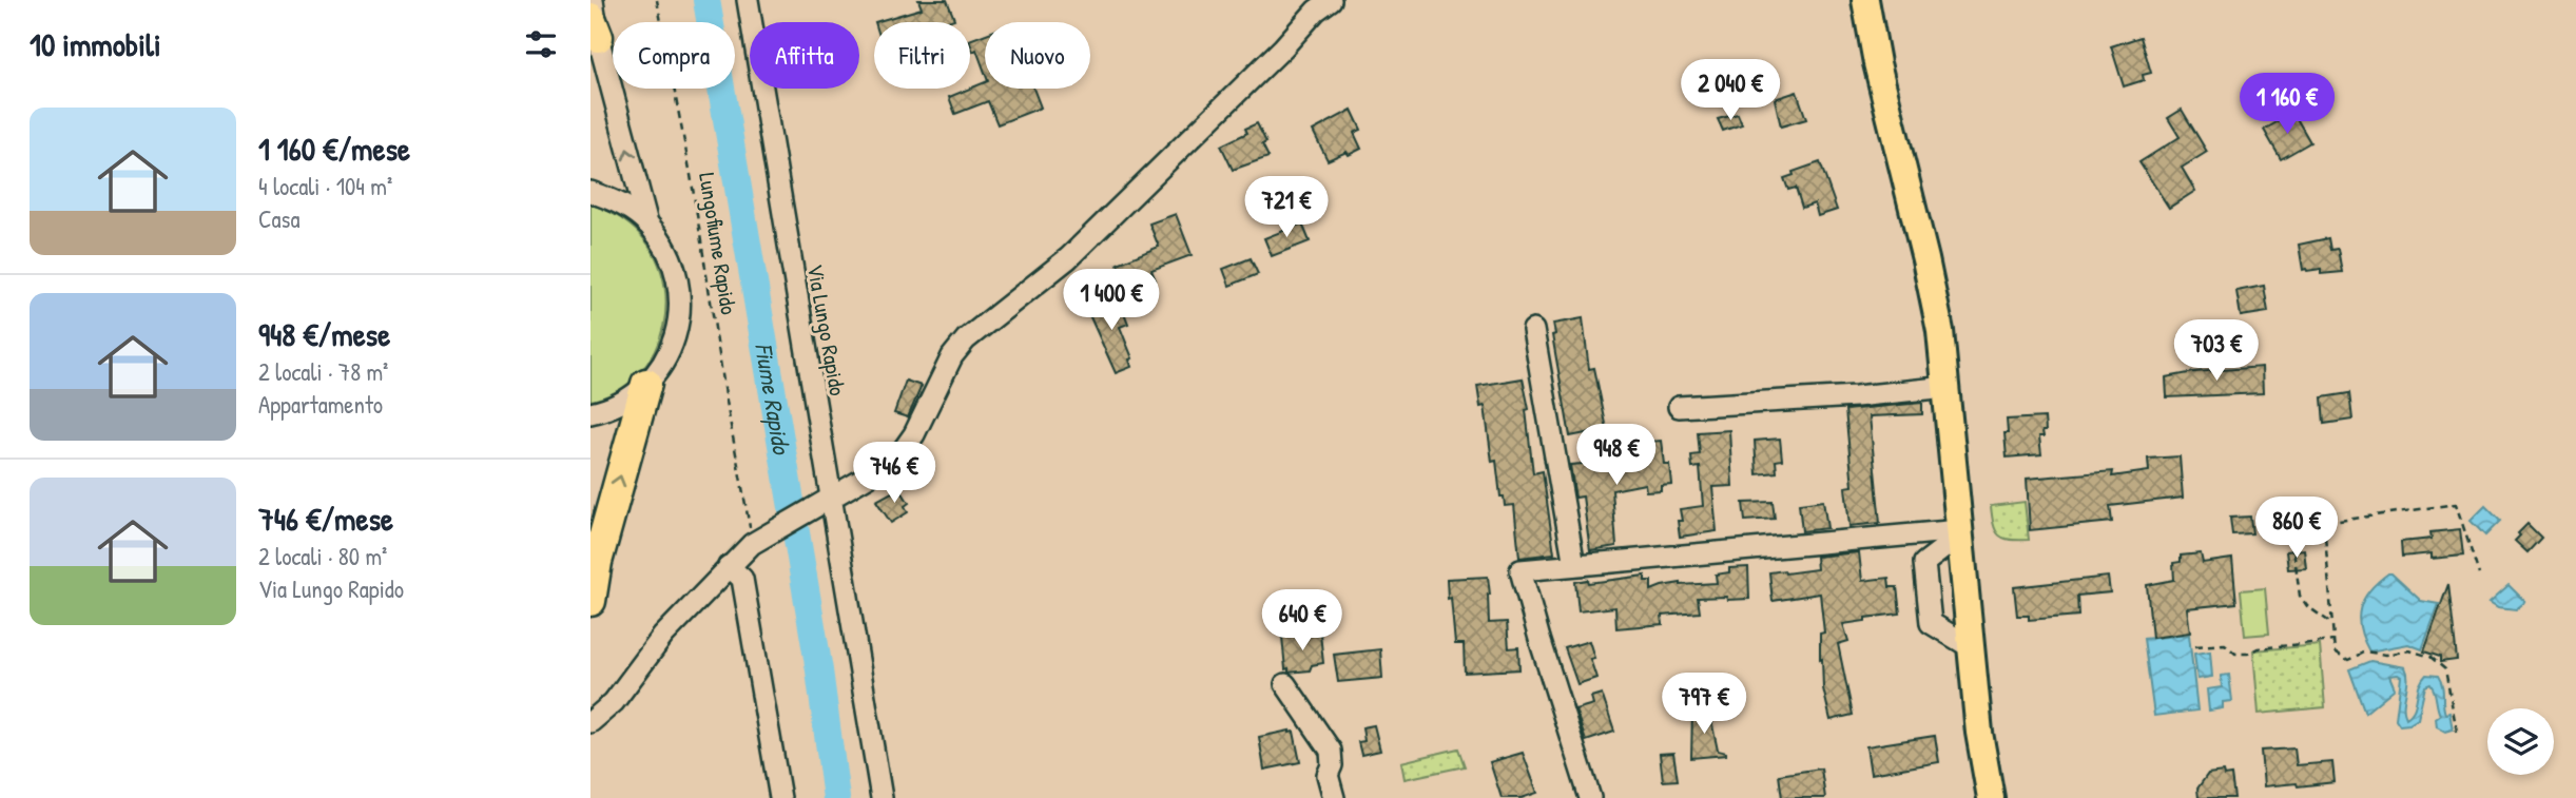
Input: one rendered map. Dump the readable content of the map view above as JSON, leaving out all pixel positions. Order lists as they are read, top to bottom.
{
  "streets": {
    "street": ["Via Lungo Rapido"],
    "path": ["Lungofiume Rapido"]
  },
  "water": ["Fiume Rapido"],
  "page": {
    "heading": "10 immobili",
    "chip": [
      "Compra",
      "Affitta",
      "Filtri",
      "Nuovo"
    ],
    "price": [
      "2 040 €",
      "1 160 €",
      "721 €",
      "1 400 €",
      "703 €",
      "948 €",
      "746 €",
      "860 €",
      "640 €",
      "797 €"
    ],
    "list": [
      {
        "name": "1 160 €/mese",
        "note": "4 locali · 104 m² · Casa"
      },
      {
        "name": "948 €/mese",
        "note": "2 locali · 78 m² · Appartamento"
      },
      {
        "name": "746 €/mese",
        "note": "2 locali · 80 m² · Via Lungo Rapido"
      }
    ]
  }
}
